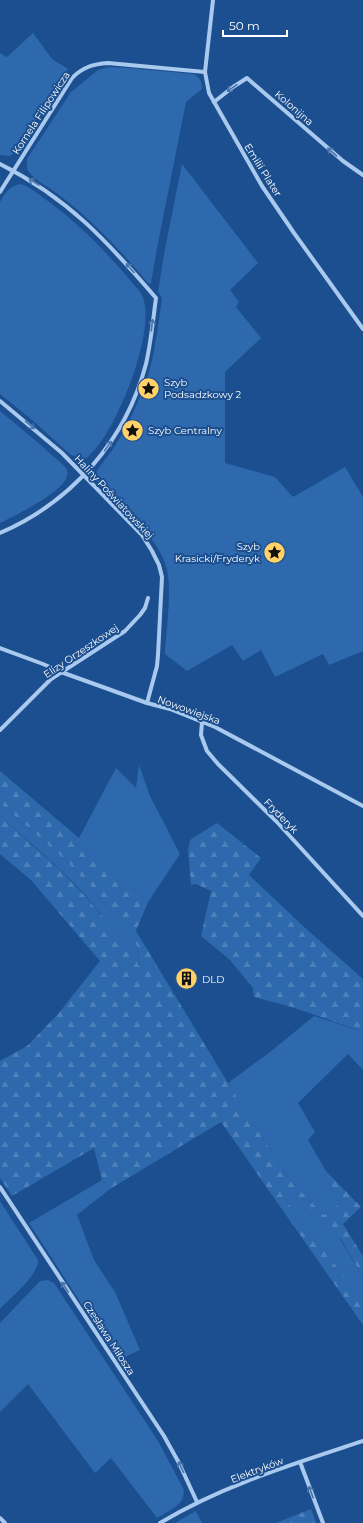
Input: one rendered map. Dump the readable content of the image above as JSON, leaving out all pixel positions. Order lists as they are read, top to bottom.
{
  "streets": {
    "street": [
      "Kolonijna",
      "Kornela Filipowicza",
      "Emilii Plater",
      "Haliny Poświatowskiej",
      "Elizy Orzeszkowej",
      "Nowowiejska",
      "Fryderyk",
      "Czesława Miłosza",
      "Elektryków"
    ]
  },
  "crossings": [
    ["Kolonijna", "Emilii Plater"],
    ["Kornela Filipowicza", "Emilii Plater"],
    ["Haliny Poświatowskiej", "Nowowiejska"],
    ["Elizy Orzeszkowej", "Nowowiejska"],
    ["Nowowiejska", "Fryderyk"],
    ["Czesława Miłosza", "Elektryków"]
  ],
  "one_way": ["Kolonijna", "Czesława Miłosza"],
  "places": {
    "place": ["Szyb Podsadzkowy 2", "Szyb Centralny", "Szyb Krasicki/Fryderyk"],
    "building": ["DLD"]
  },
  "scale_bar": "50 m"
}
